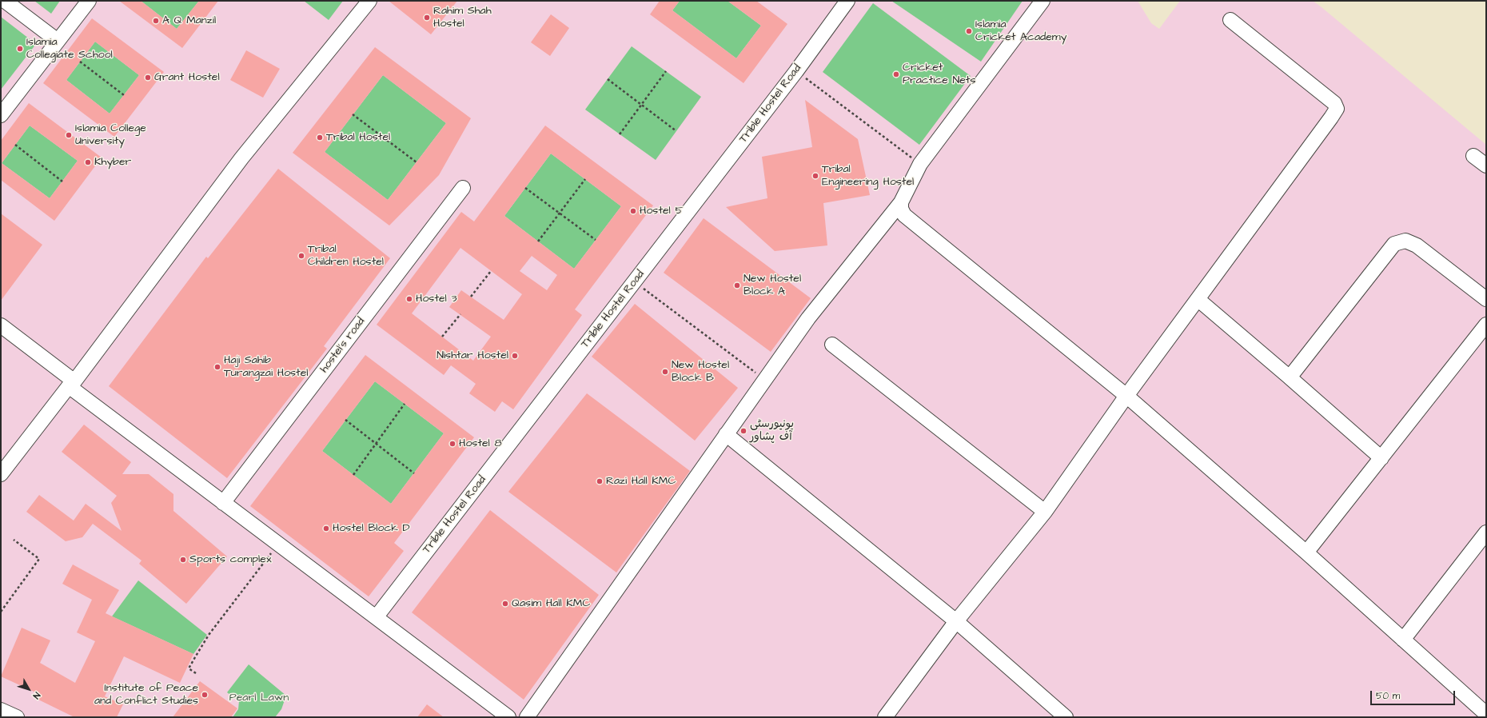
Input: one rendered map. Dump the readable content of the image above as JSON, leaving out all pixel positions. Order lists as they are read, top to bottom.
{
  "streets": {
    "street": ["Trible Hostel Road", "hostel's road"]
  },
  "parks": ["Pearl Lawn"],
  "places": [
    "Rahim Shah Hostel",
    "A Q Manzil",
    "Islamia Cricket Academy",
    "Islamia Collegiate School",
    "Cricket Practice Nets",
    "Grant Hostel",
    "Islamia College University",
    "Tribal Hostel",
    "Khyber",
    "Tribal Engineering Hostel",
    "Hostel 5",
    "Tribal Children Hostel",
    "New Hostel Block A",
    "Hostel 3",
    "Nishtar Hostel",
    "Haji Sahib Turangzai Hostel",
    "New Hostel Block B",
    "یونیورسٹی آف پشاور",
    "Hostel 8",
    "Razi Hall KMC",
    "Hostel Block D",
    "Sports complex",
    "Qasim Hall KMC",
    "Institute of Peace and Conflict Studies"
  ],
  "scale_bar": "50 m",
  "north": "bottom right"
}
